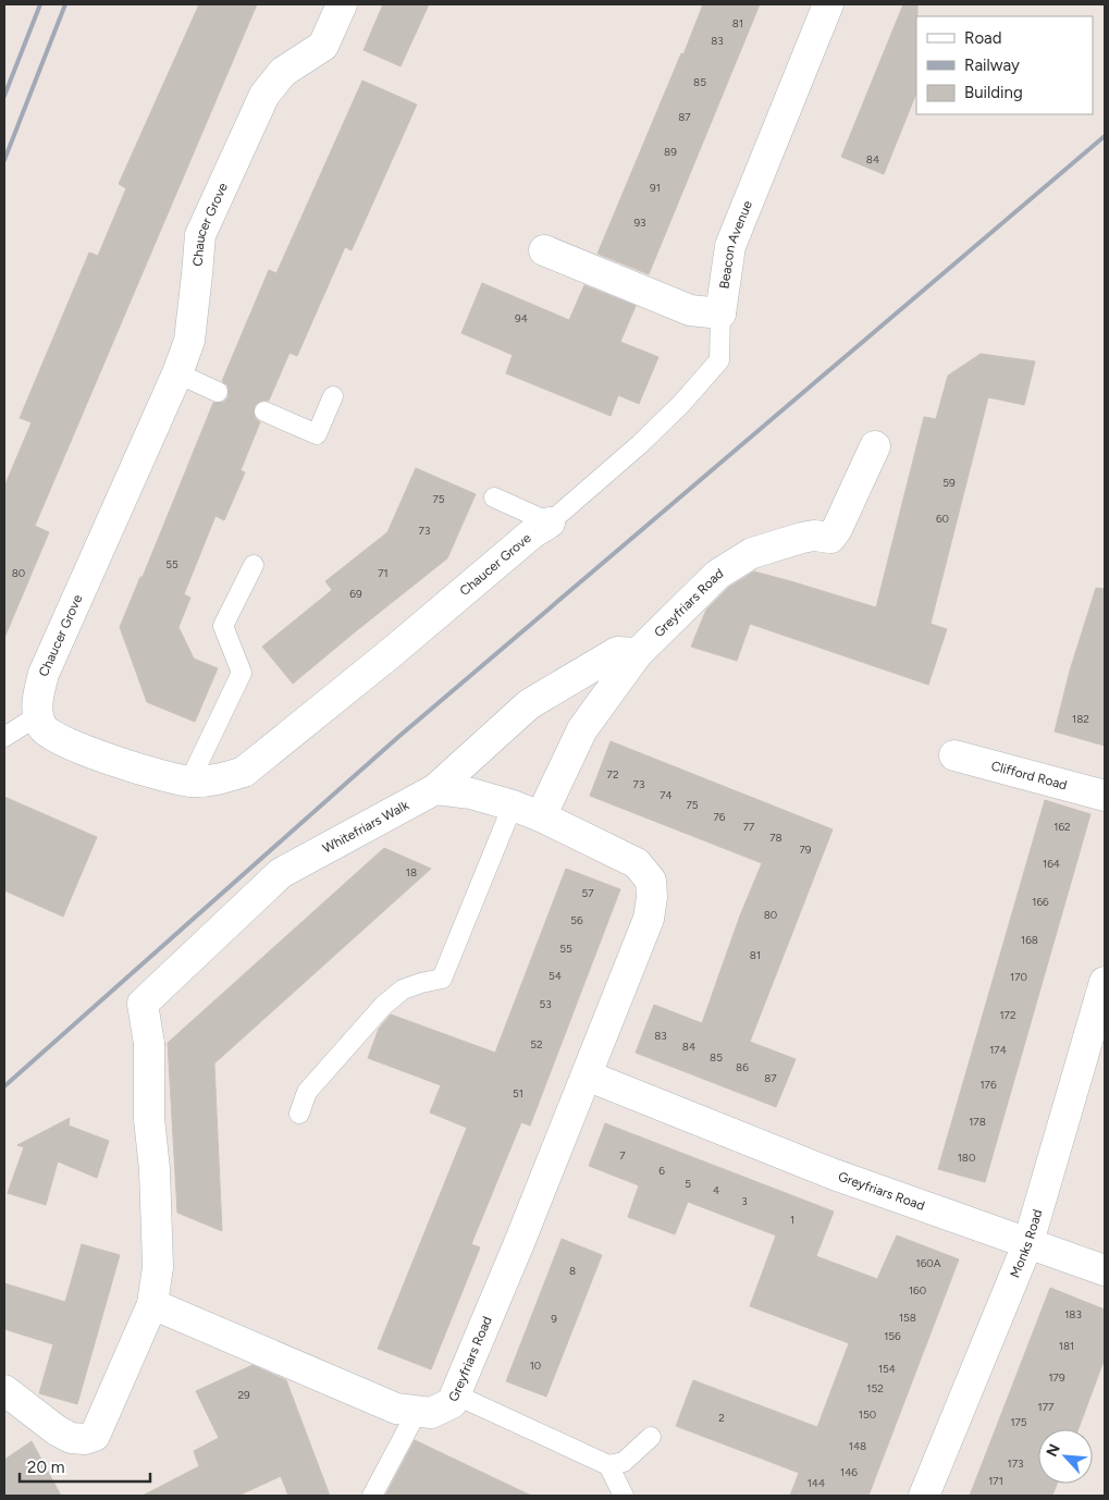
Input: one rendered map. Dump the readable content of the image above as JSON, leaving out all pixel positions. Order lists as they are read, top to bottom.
{
  "streets": {
    "street": [
      "Chaucer Grove",
      "Beacon Avenue",
      "Greyfriars Road",
      "Clifford Road",
      "Whitefriars Walk",
      "Monks Road"
    ]
  },
  "crossings": [
    ["Greyfriars Road", "Whitefriars Walk"],
    ["Greyfriars Road", "Monks Road"]
  ],
  "house_numbers": [
    "81",
    "83",
    "85",
    "87",
    "89",
    "84",
    "91",
    "93",
    "94",
    "59",
    "75",
    "60",
    "73",
    "55",
    "80",
    "71",
    "69",
    "182",
    "72",
    "73",
    "74",
    "75",
    "76",
    "77",
    "162",
    "78",
    "79",
    "164",
    "18",
    "57",
    "166",
    "80",
    "56",
    "168",
    "55",
    "81",
    "54",
    "170",
    "53",
    "172",
    "83",
    "52",
    "84",
    "174",
    "85",
    "86",
    "87",
    "176",
    "51",
    "178",
    "7",
    "180",
    "6",
    "5",
    "4",
    "3",
    "1",
    "160A",
    "8",
    "160",
    "183",
    "158",
    "9",
    "156",
    "181",
    "10",
    "154",
    "179",
    "152",
    "29",
    "177",
    "150",
    "2",
    "175",
    "148",
    "173",
    "146",
    "171",
    "144"
  ],
  "legend": ["Road", "Railway", "Building"],
  "scale_bar": "20 m",
  "north": "top left"
}
